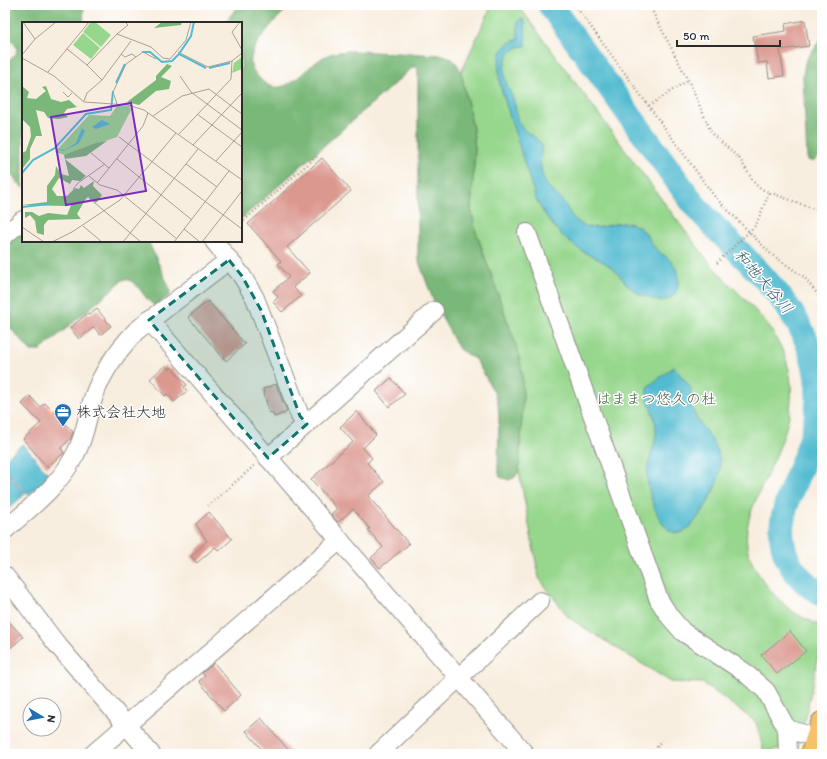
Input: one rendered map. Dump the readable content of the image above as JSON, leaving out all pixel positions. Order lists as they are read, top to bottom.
{
  "water": ["和地大谷川"],
  "parks": ["はままつ悠久の杜"],
  "places": {
    "office": ["株式会社大地"]
  },
  "scale_bar": "50 m",
  "north": "right"
}
